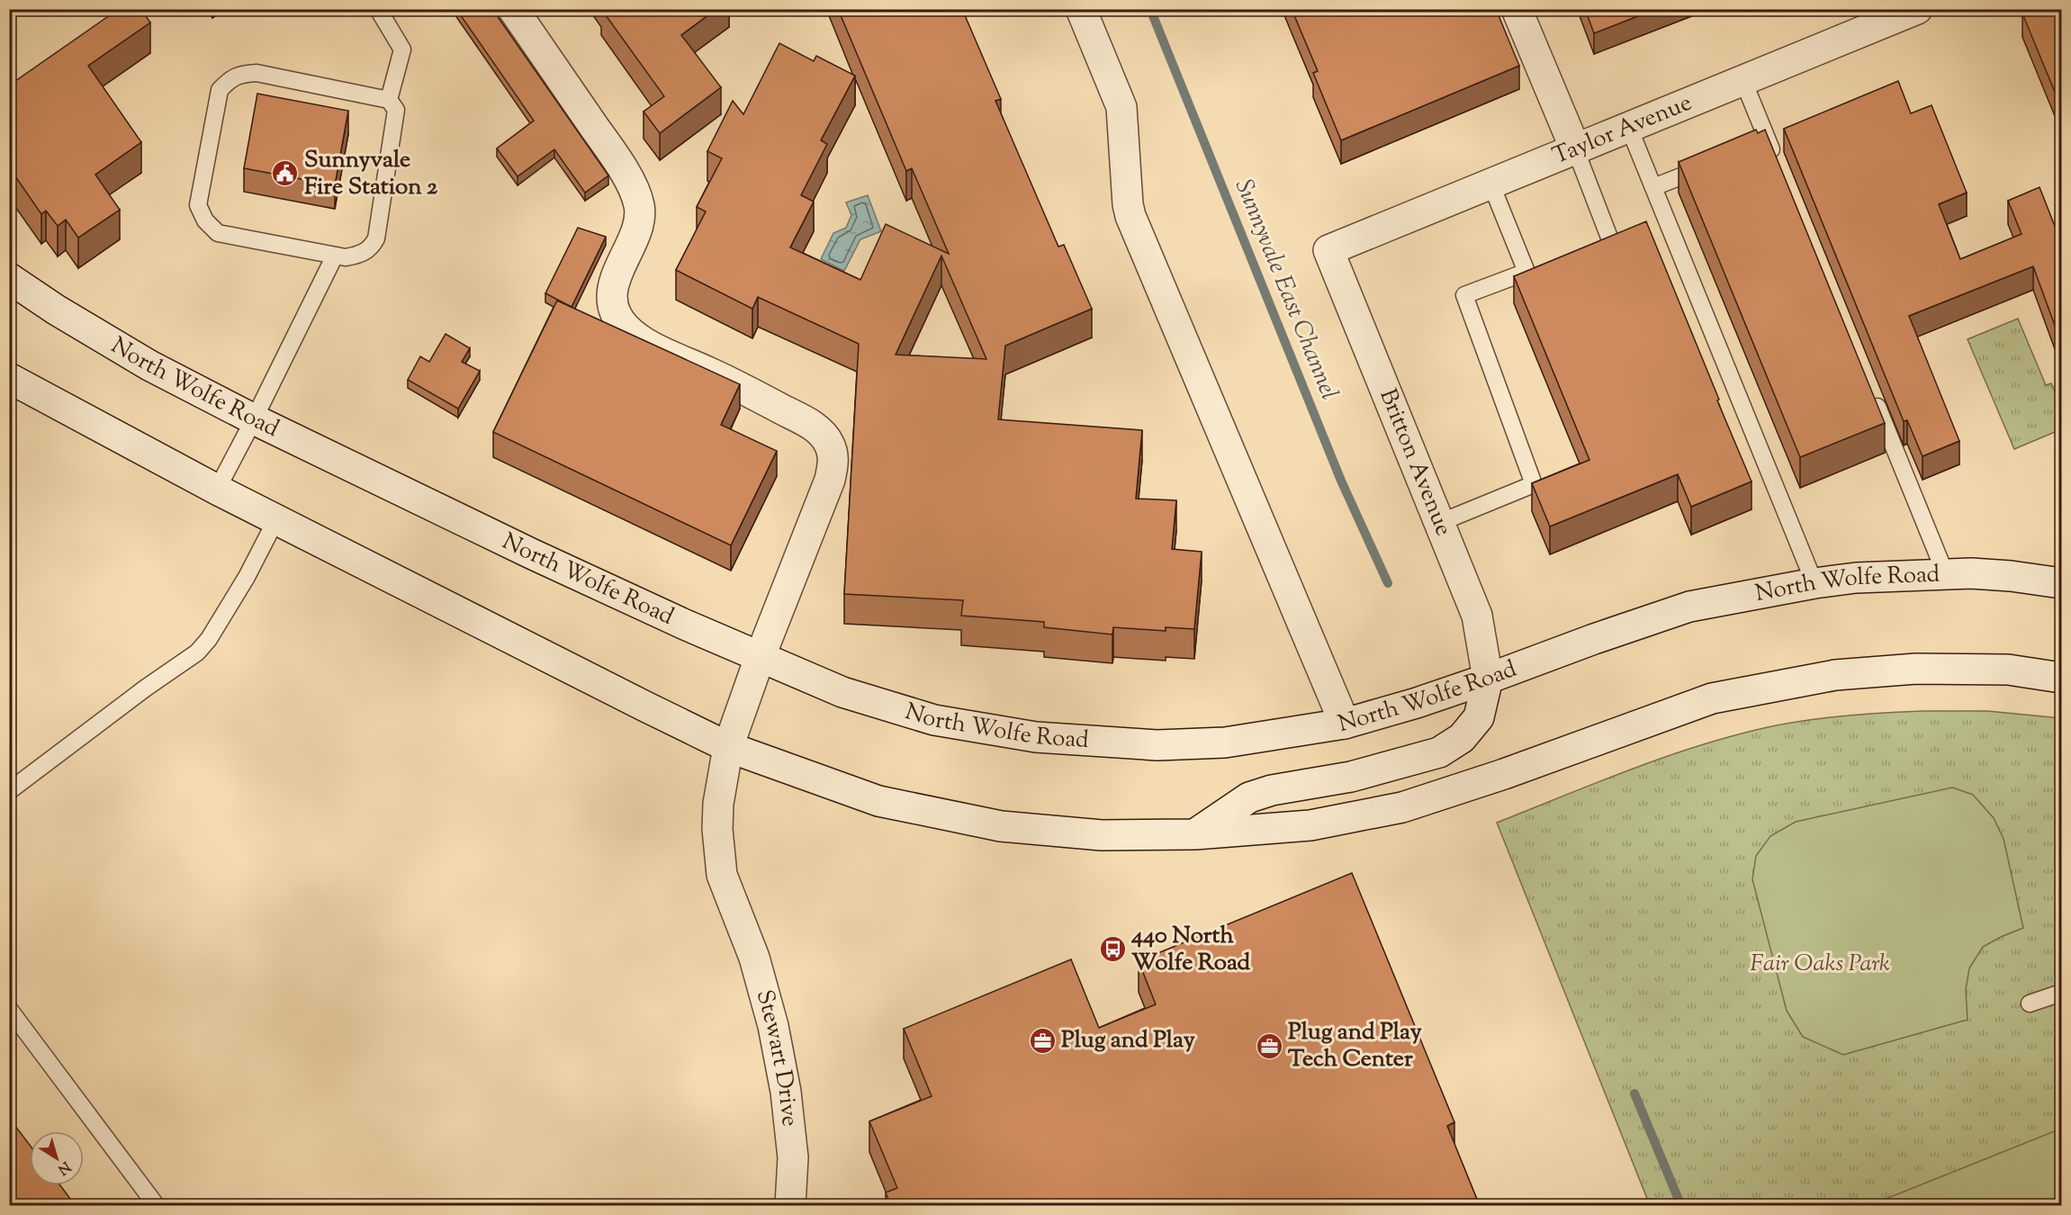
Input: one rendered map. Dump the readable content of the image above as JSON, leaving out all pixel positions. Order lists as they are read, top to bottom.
{
  "streets": {
    "main road": [
      "Taylor Avenue",
      "North Wolfe Road",
      "Britton Avenue",
      "Stewart Drive"
    ]
  },
  "crossings": [
    ["Taylor Avenue", "Britton Avenue"],
    ["North Wolfe Road", "Britton Avenue"],
    ["North Wolfe Road", "Stewart Drive"]
  ],
  "water": ["Sunnyvale East Channel"],
  "parks": ["Fair Oaks Park"],
  "places": {
    "public building": ["Sunnyvale Fire Station 2"],
    "bus stop": ["440 North Wolfe Road"],
    "office": ["Plug and Play", "Plug and Play Tech Center"]
  },
  "north": "bottom right"
}
